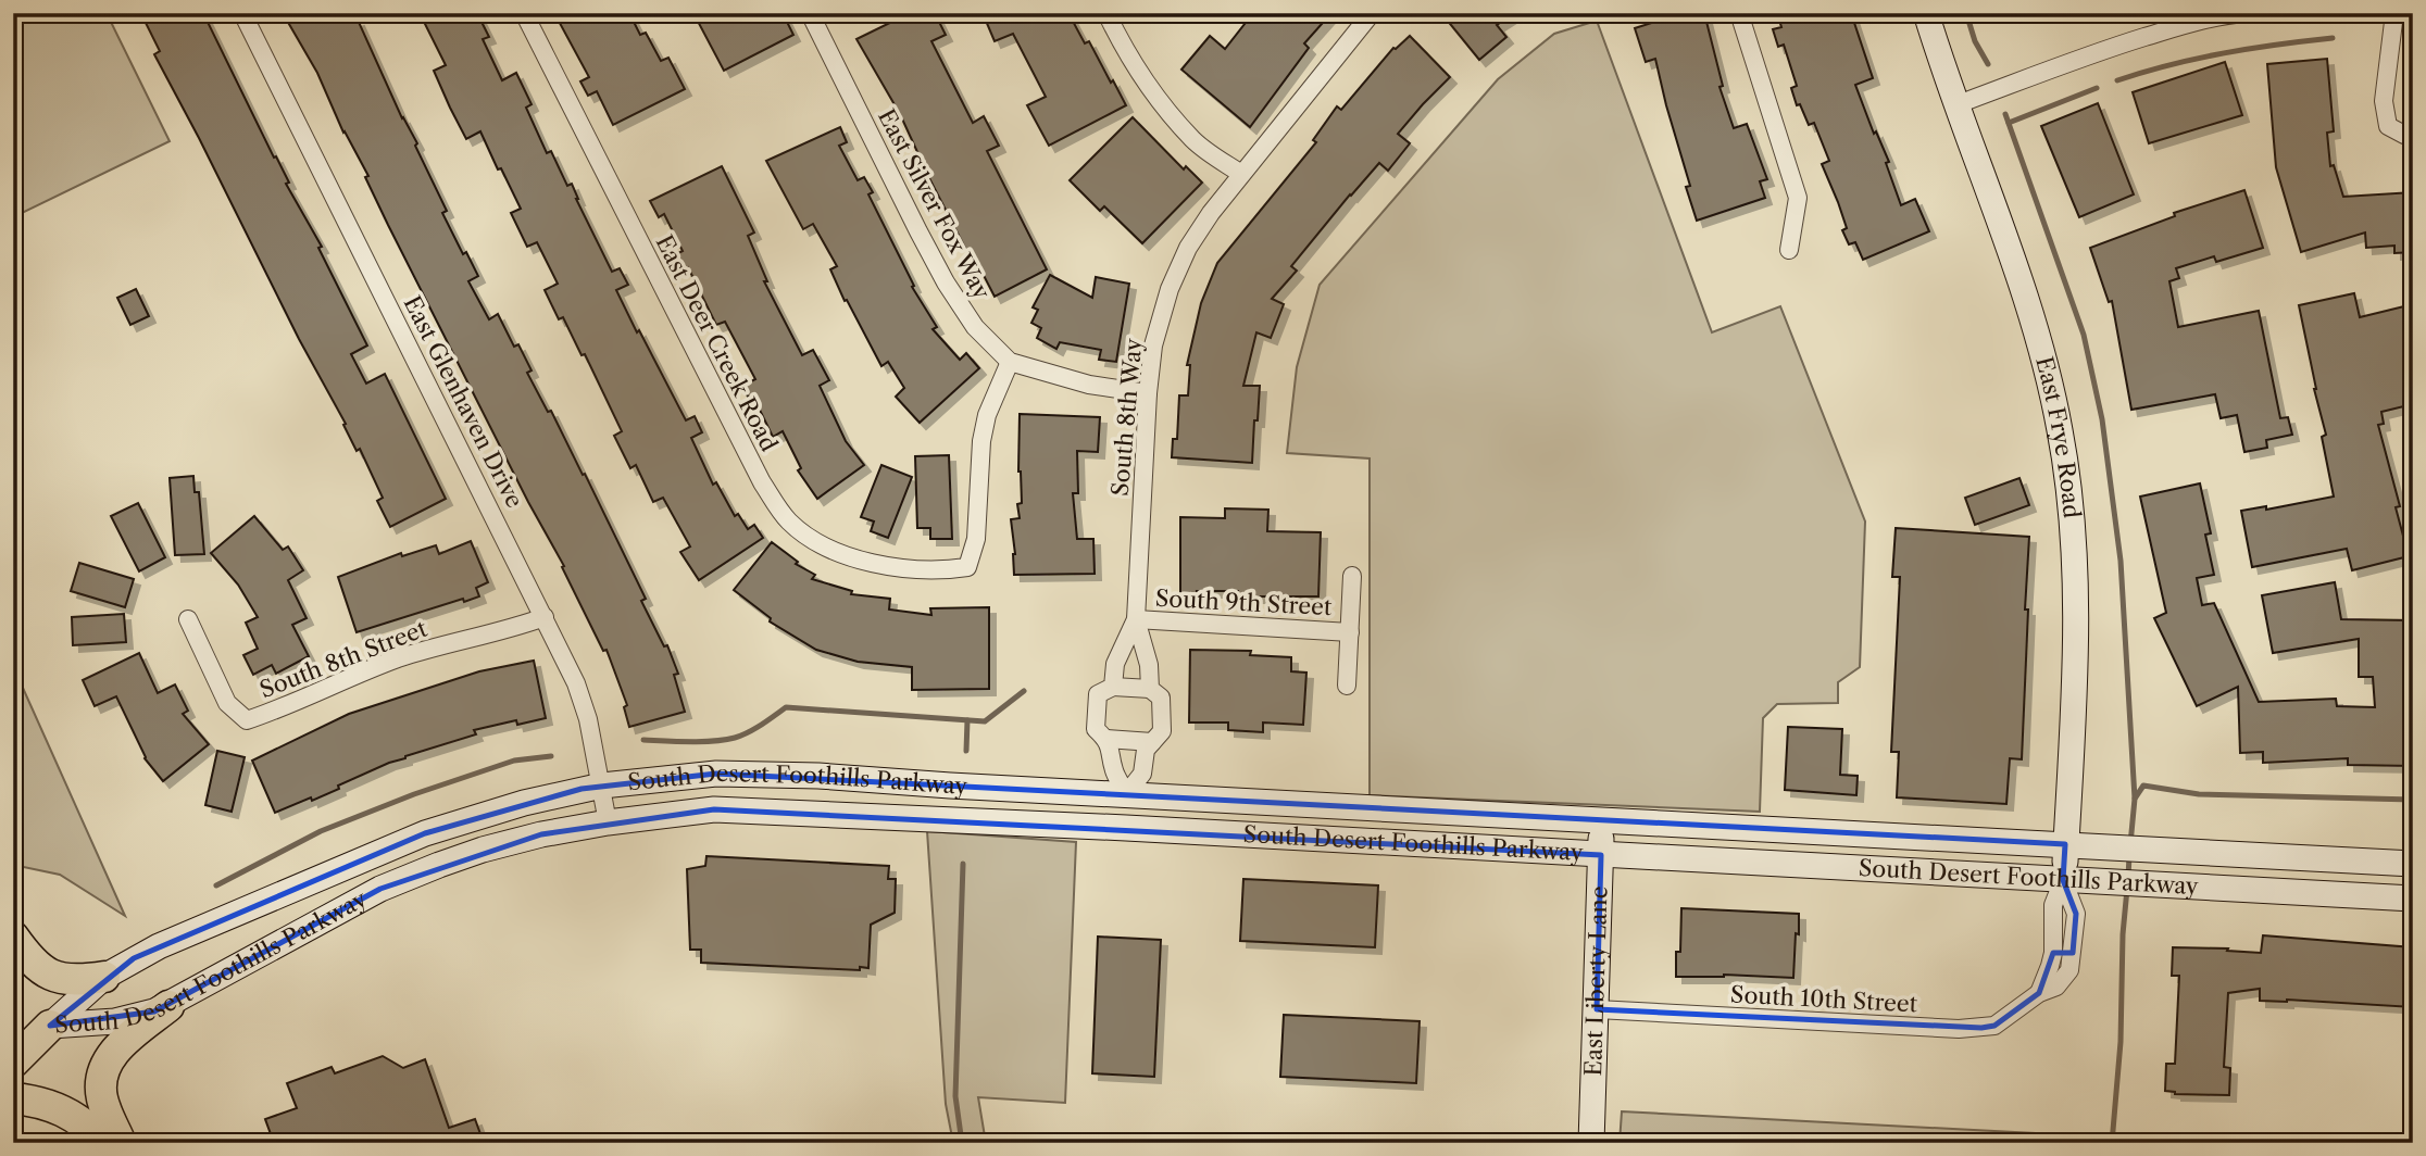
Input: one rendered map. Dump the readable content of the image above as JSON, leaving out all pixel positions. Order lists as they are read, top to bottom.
{
  "streets": {
    "street": [
      "East Silver Fox Way",
      "East Deer Creek Road",
      "East Glenhaven Drive",
      "South 8th Way",
      "East Frye Road",
      "South 9th Street",
      "South 8th Street",
      "South Desert Foothills Parkway",
      "East Liberty Lane",
      "South 10th Street"
    ]
  },
  "crossings": [
    ["East Silver Fox Way", "East Deer Creek Road"],
    ["East Silver Fox Way", "South 8th Way"],
    ["East Glenhaven Drive", "South 8th Street"],
    ["East Glenhaven Drive", "South Desert Foothills Parkway"],
    ["South 8th Way", "South 9th Street"],
    ["South 8th Way", "South Desert Foothills Parkway"],
    ["East Frye Road", "South Desert Foothills Parkway"],
    ["East Frye Road", "South 10th Street"],
    ["South Desert Foothills Parkway", "East Liberty Lane"],
    ["East Liberty Lane", "South 10th Street"]
  ]
}
